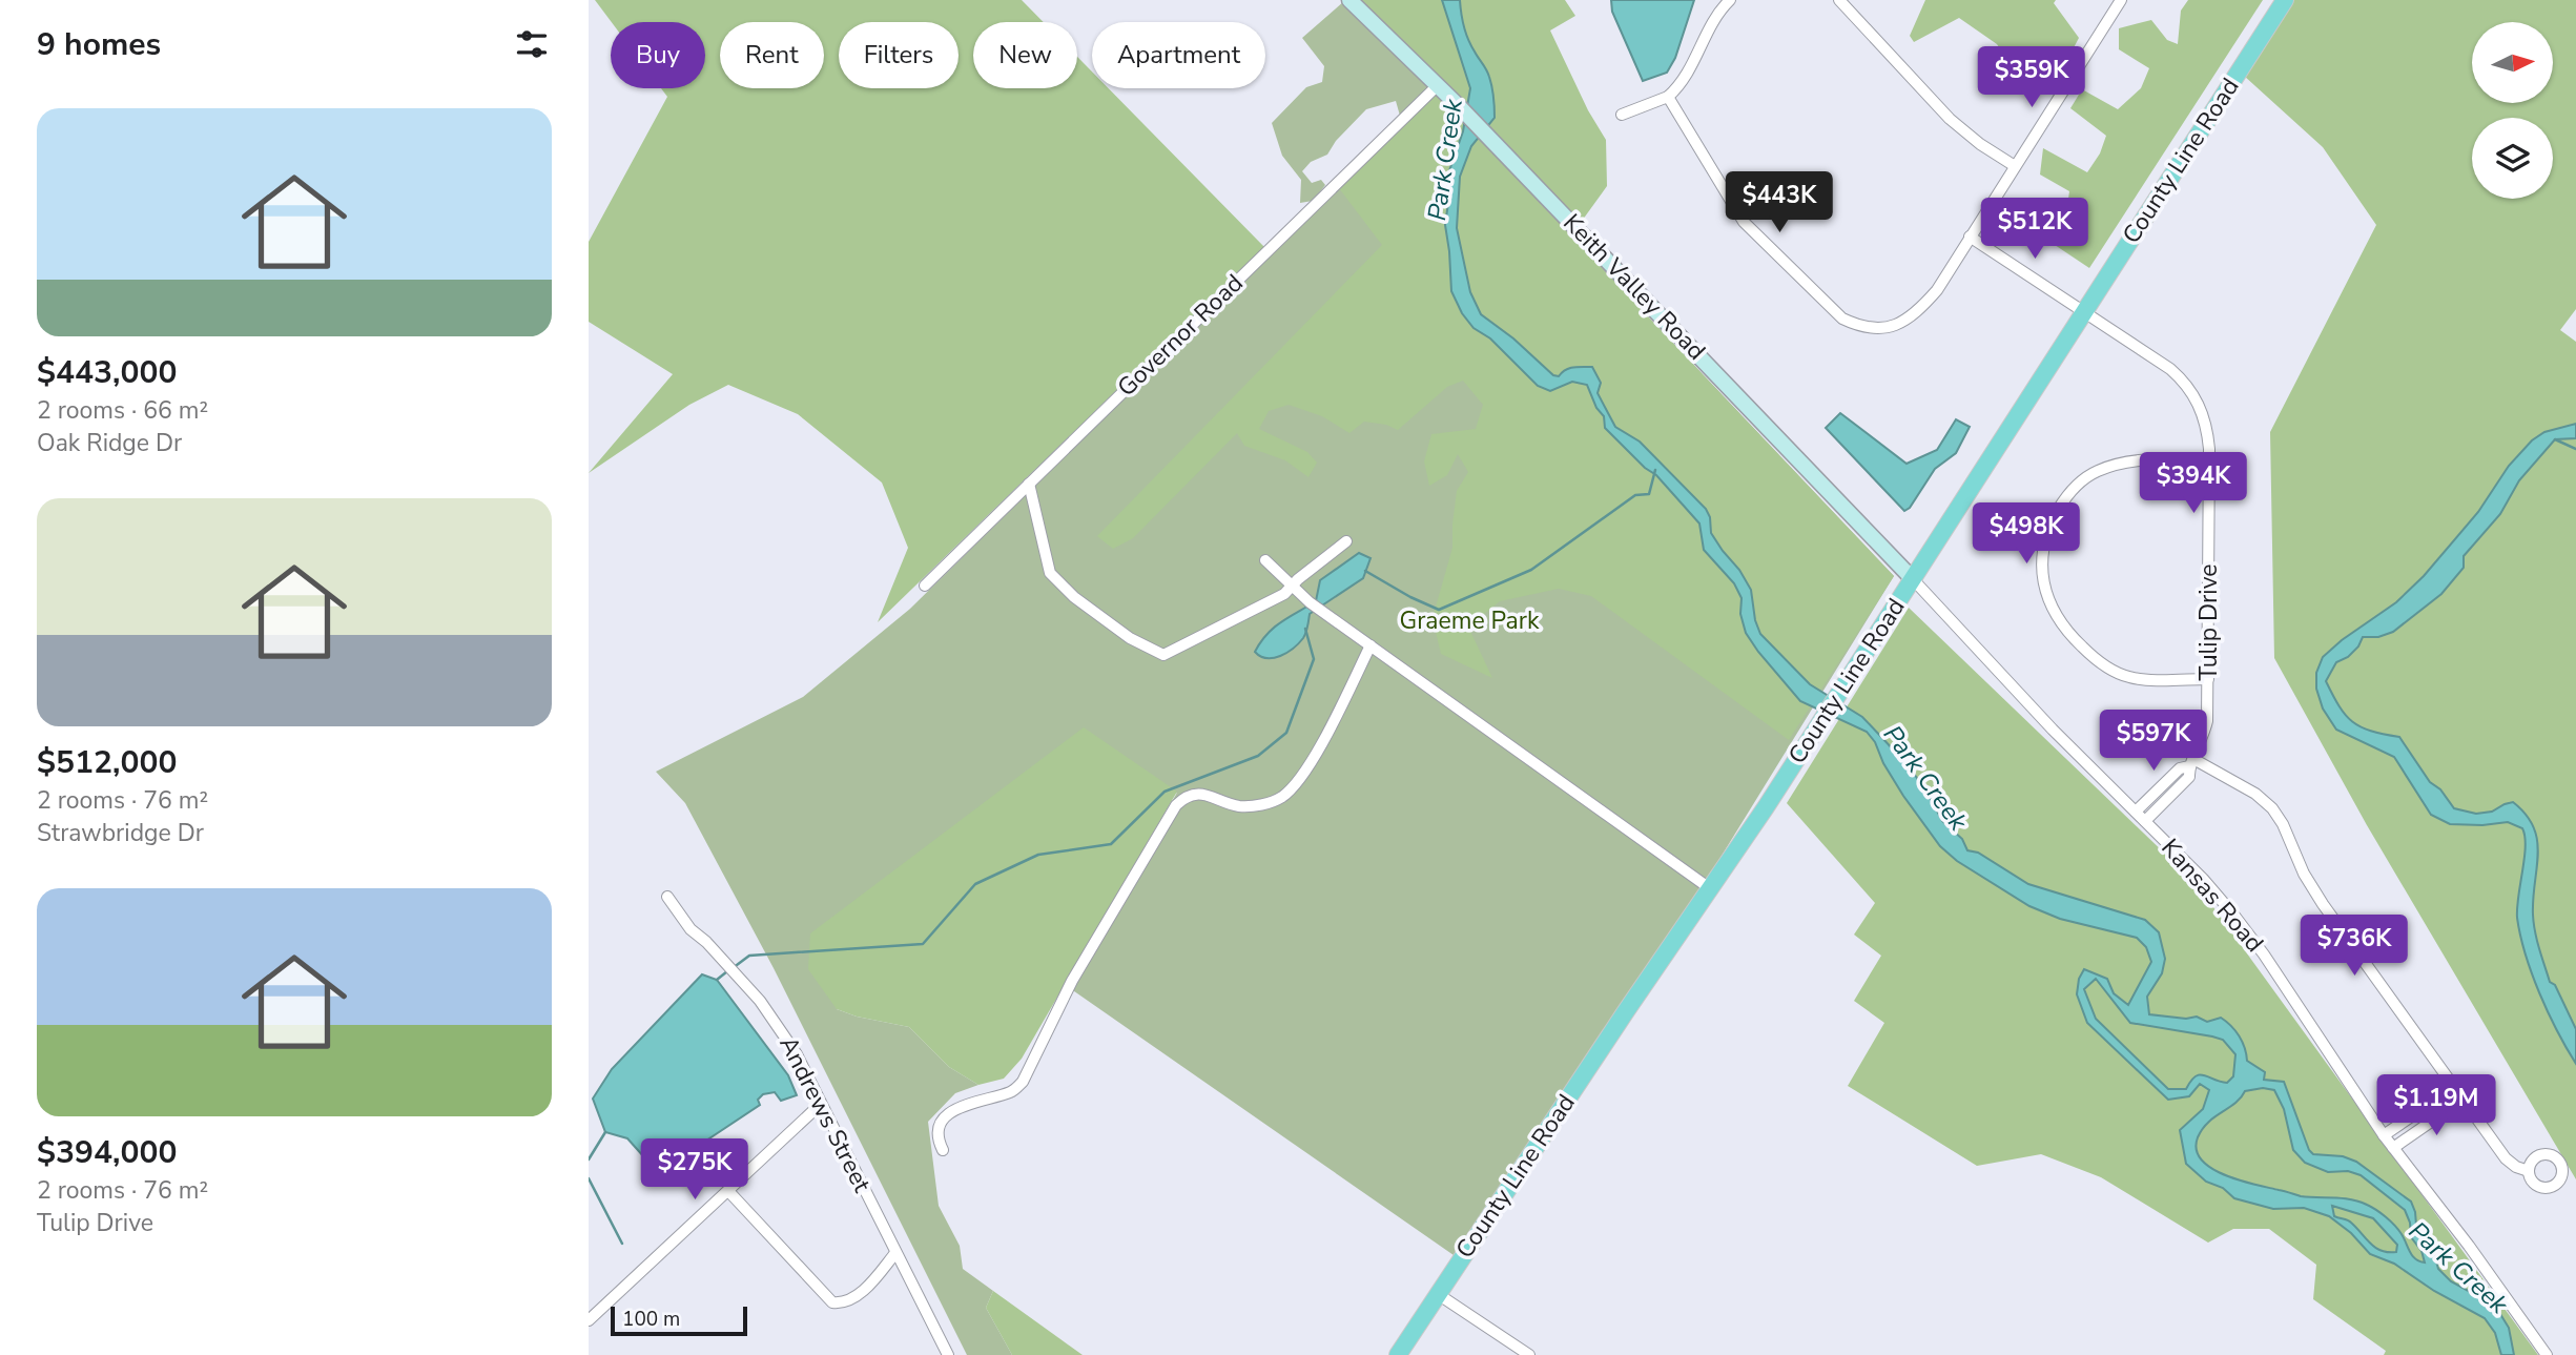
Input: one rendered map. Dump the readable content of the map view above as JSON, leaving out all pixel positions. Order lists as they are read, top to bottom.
{
  "streets": {
    "main road": ["County Line Road"],
    "street": [
      "Keith Valley Road",
      "Governor Road",
      "Tulip Drive",
      "Kansas Road",
      "Andrews Street"
    ]
  },
  "crossings": [
    ["County Line Road", "Keith Valley Road"],
    ["County Line Road", "Tulip Drive"],
    ["County Line Road", "Kansas Road"],
    ["Keith Valley Road", "Governor Road"],
    ["Keith Valley Road", "Kansas Road"],
    ["Tulip Drive", "Kansas Road"]
  ],
  "water": ["Park Creek"],
  "parks": ["Graeme Park"],
  "scale_bar": "100 m",
  "north": "right",
  "page": {
    "heading": "9 homes",
    "chip": [
      "Buy",
      "Rent",
      "Filters",
      "New",
      "Apartment"
    ],
    "price": [
      "$359K",
      "$443K",
      "$512K",
      "$394K",
      "$498K",
      "$597K",
      "$736K",
      "$1.19M",
      "$275K"
    ],
    "list": [
      {
        "name": "$443,000",
        "note": "2 rooms · 66 m² · Oak Ridge Dr"
      },
      {
        "name": "$512,000",
        "note": "2 rooms · 76 m² · Strawbridge Dr"
      },
      {
        "name": "$394,000",
        "note": "2 rooms · 76 m² · Tulip Drive"
      }
    ],
    "scale": "100 m"
  }
}
